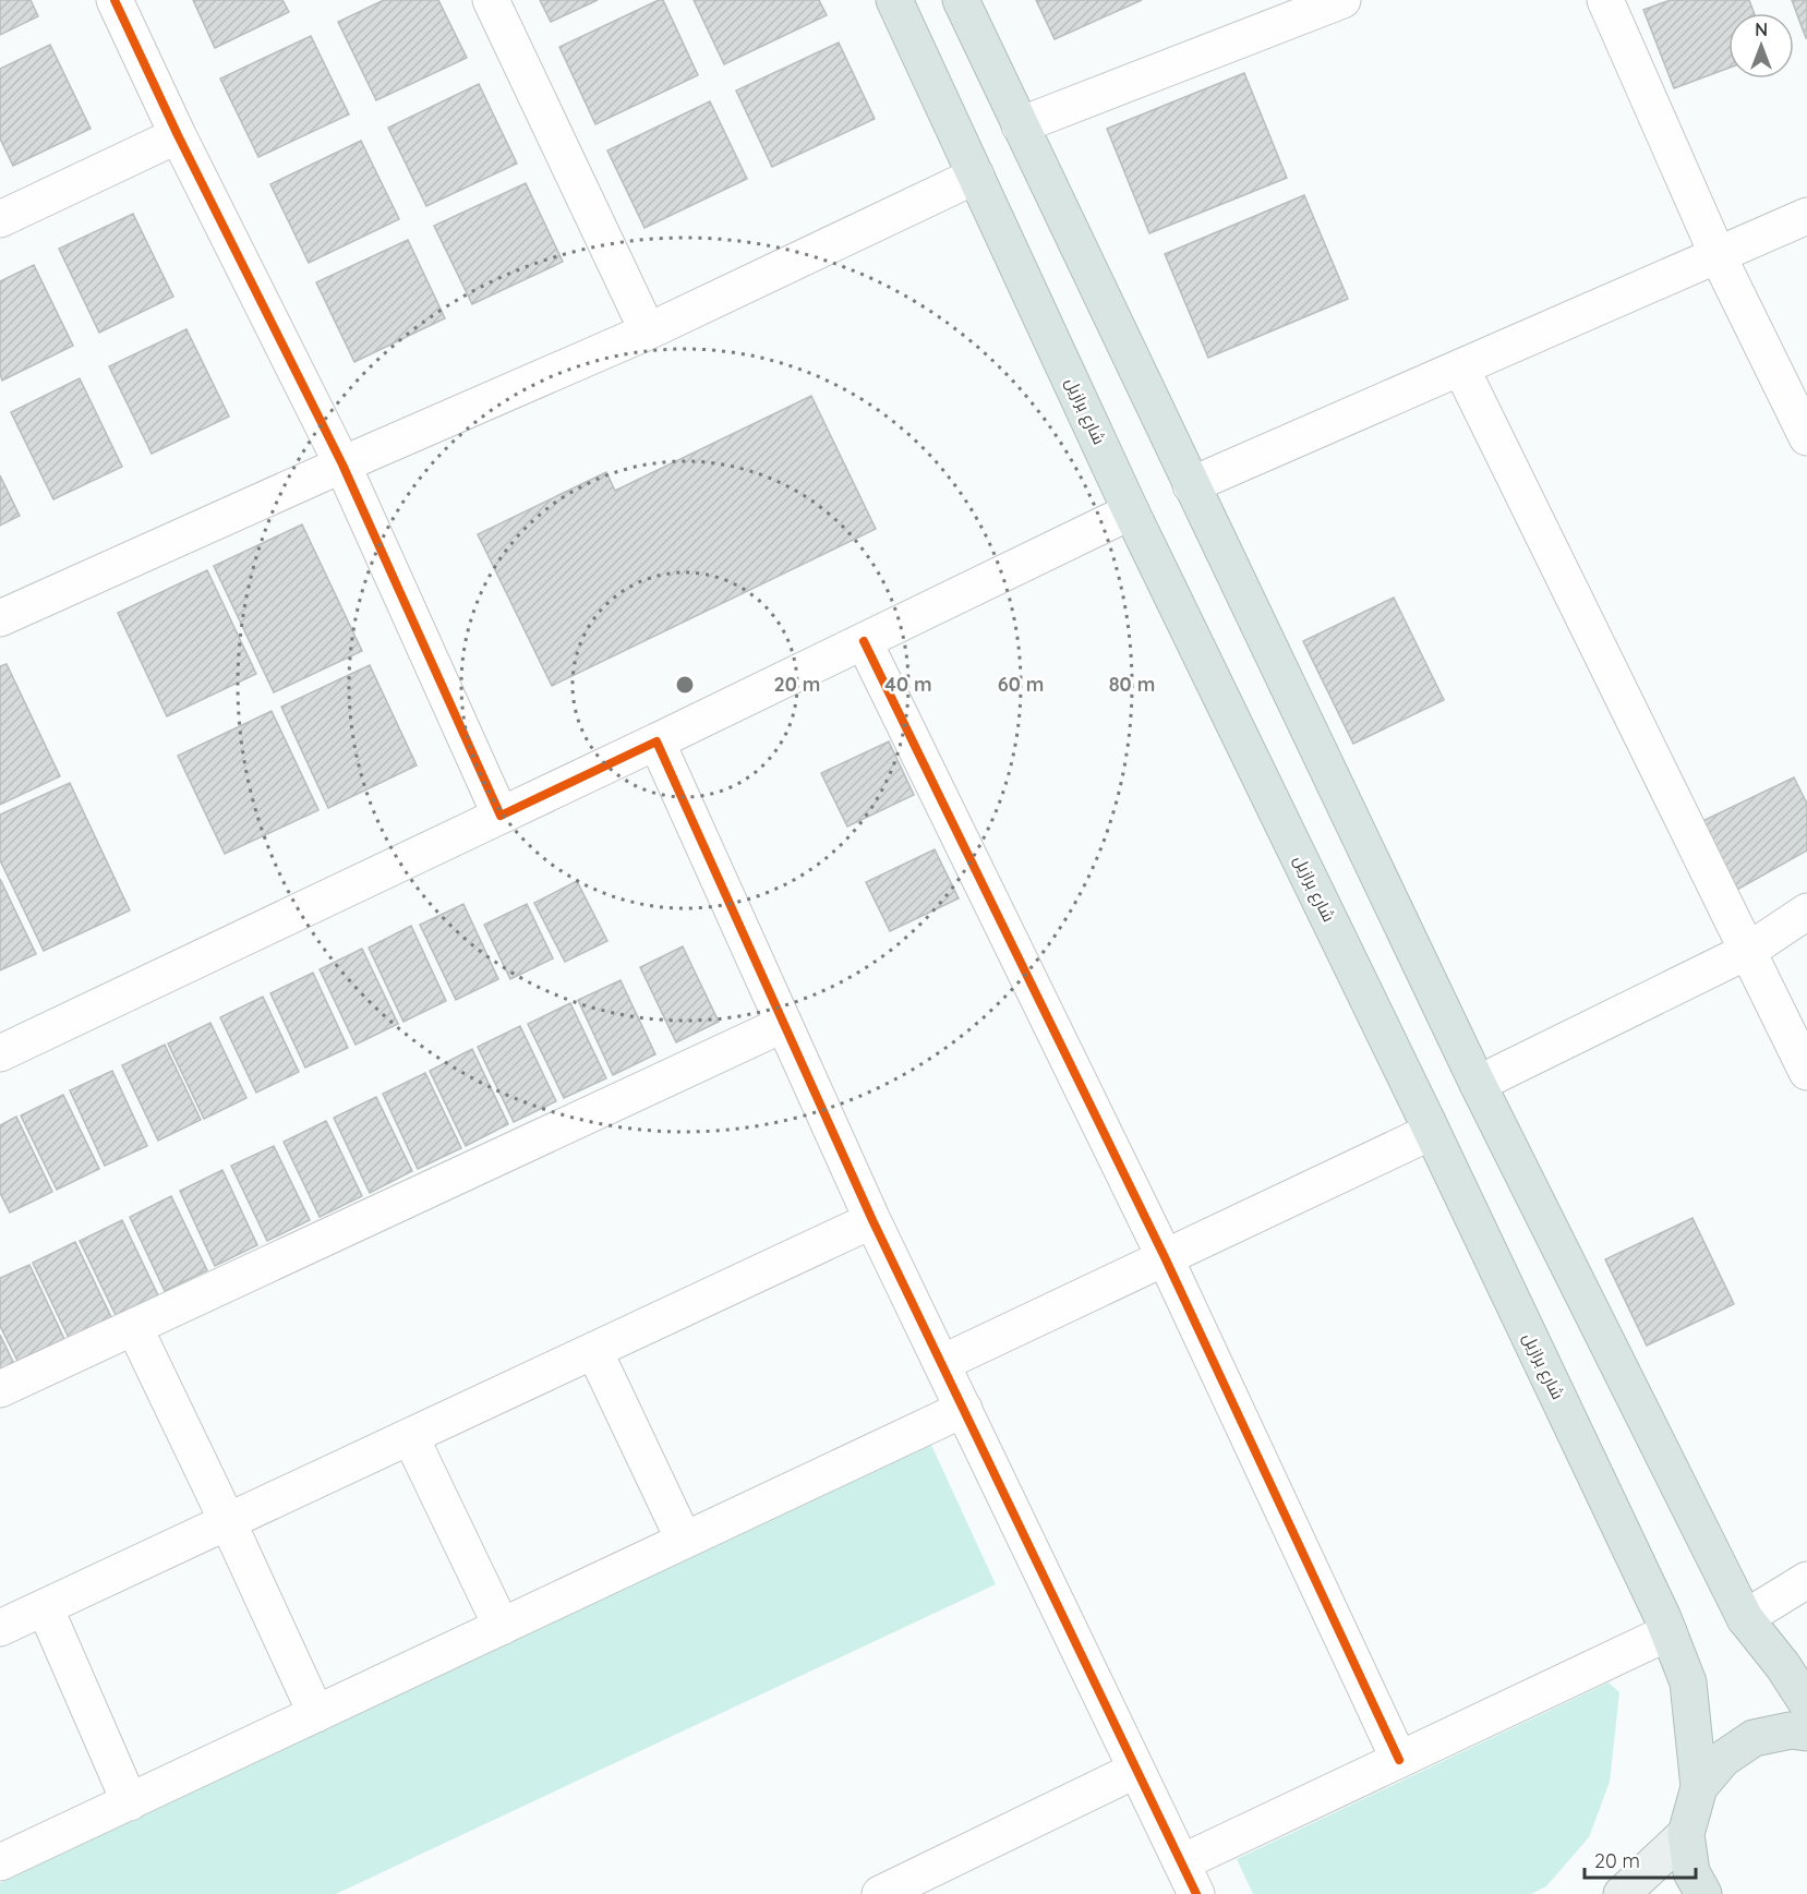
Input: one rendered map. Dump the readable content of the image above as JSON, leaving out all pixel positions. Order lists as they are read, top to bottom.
{
  "streets": {
    "highway": ["شارع برازيل"]
  },
  "scale_bar": "20 m",
  "north": "top",
  "rings": [
    "20 m",
    "40 m",
    "60 m",
    "80 m"
  ]
}
